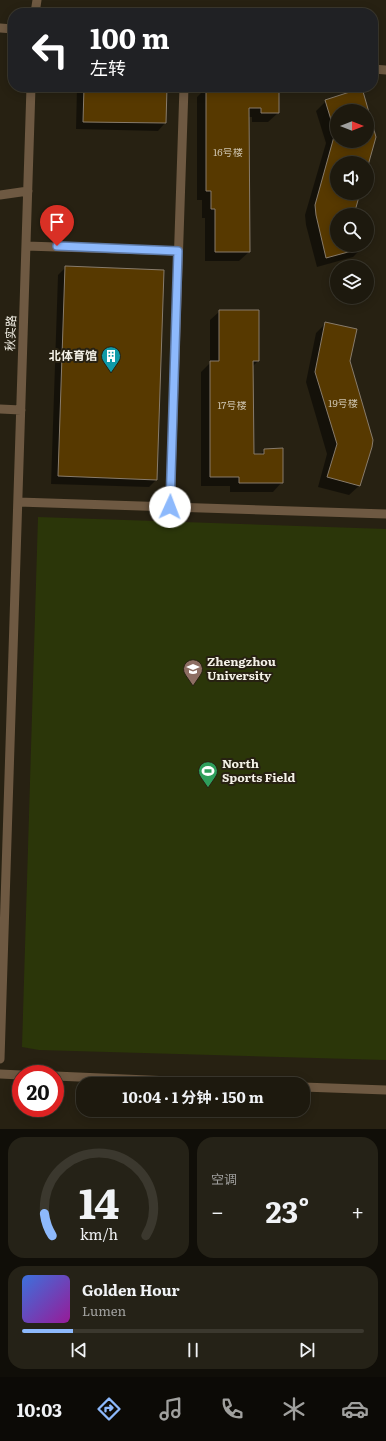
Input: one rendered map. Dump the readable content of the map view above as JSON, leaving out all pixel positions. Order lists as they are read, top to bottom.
{
  "streets": {
    "lane": ["秋实路"]
  },
  "places": {
    "building": ["北体育馆"],
    "school or university": ["Zhengzhou University"],
    "sports": ["North Sports Field"]
  },
  "house_numbers": ["16号楼", "19号楼", "17号楼"],
  "north": "right",
  "page": {
    "turn": ["100 m", "左转"],
    "limit": "20",
    "trip": "10:04 · 1 分钟 · 150 m",
    "tile": "空调",
    "heat": ["−", "23°", "+"],
    "song": ["Golden Hour", "Lumen"],
    "tabs": "10:03",
    "gauge": ["14", "km/h"]
  }
}
